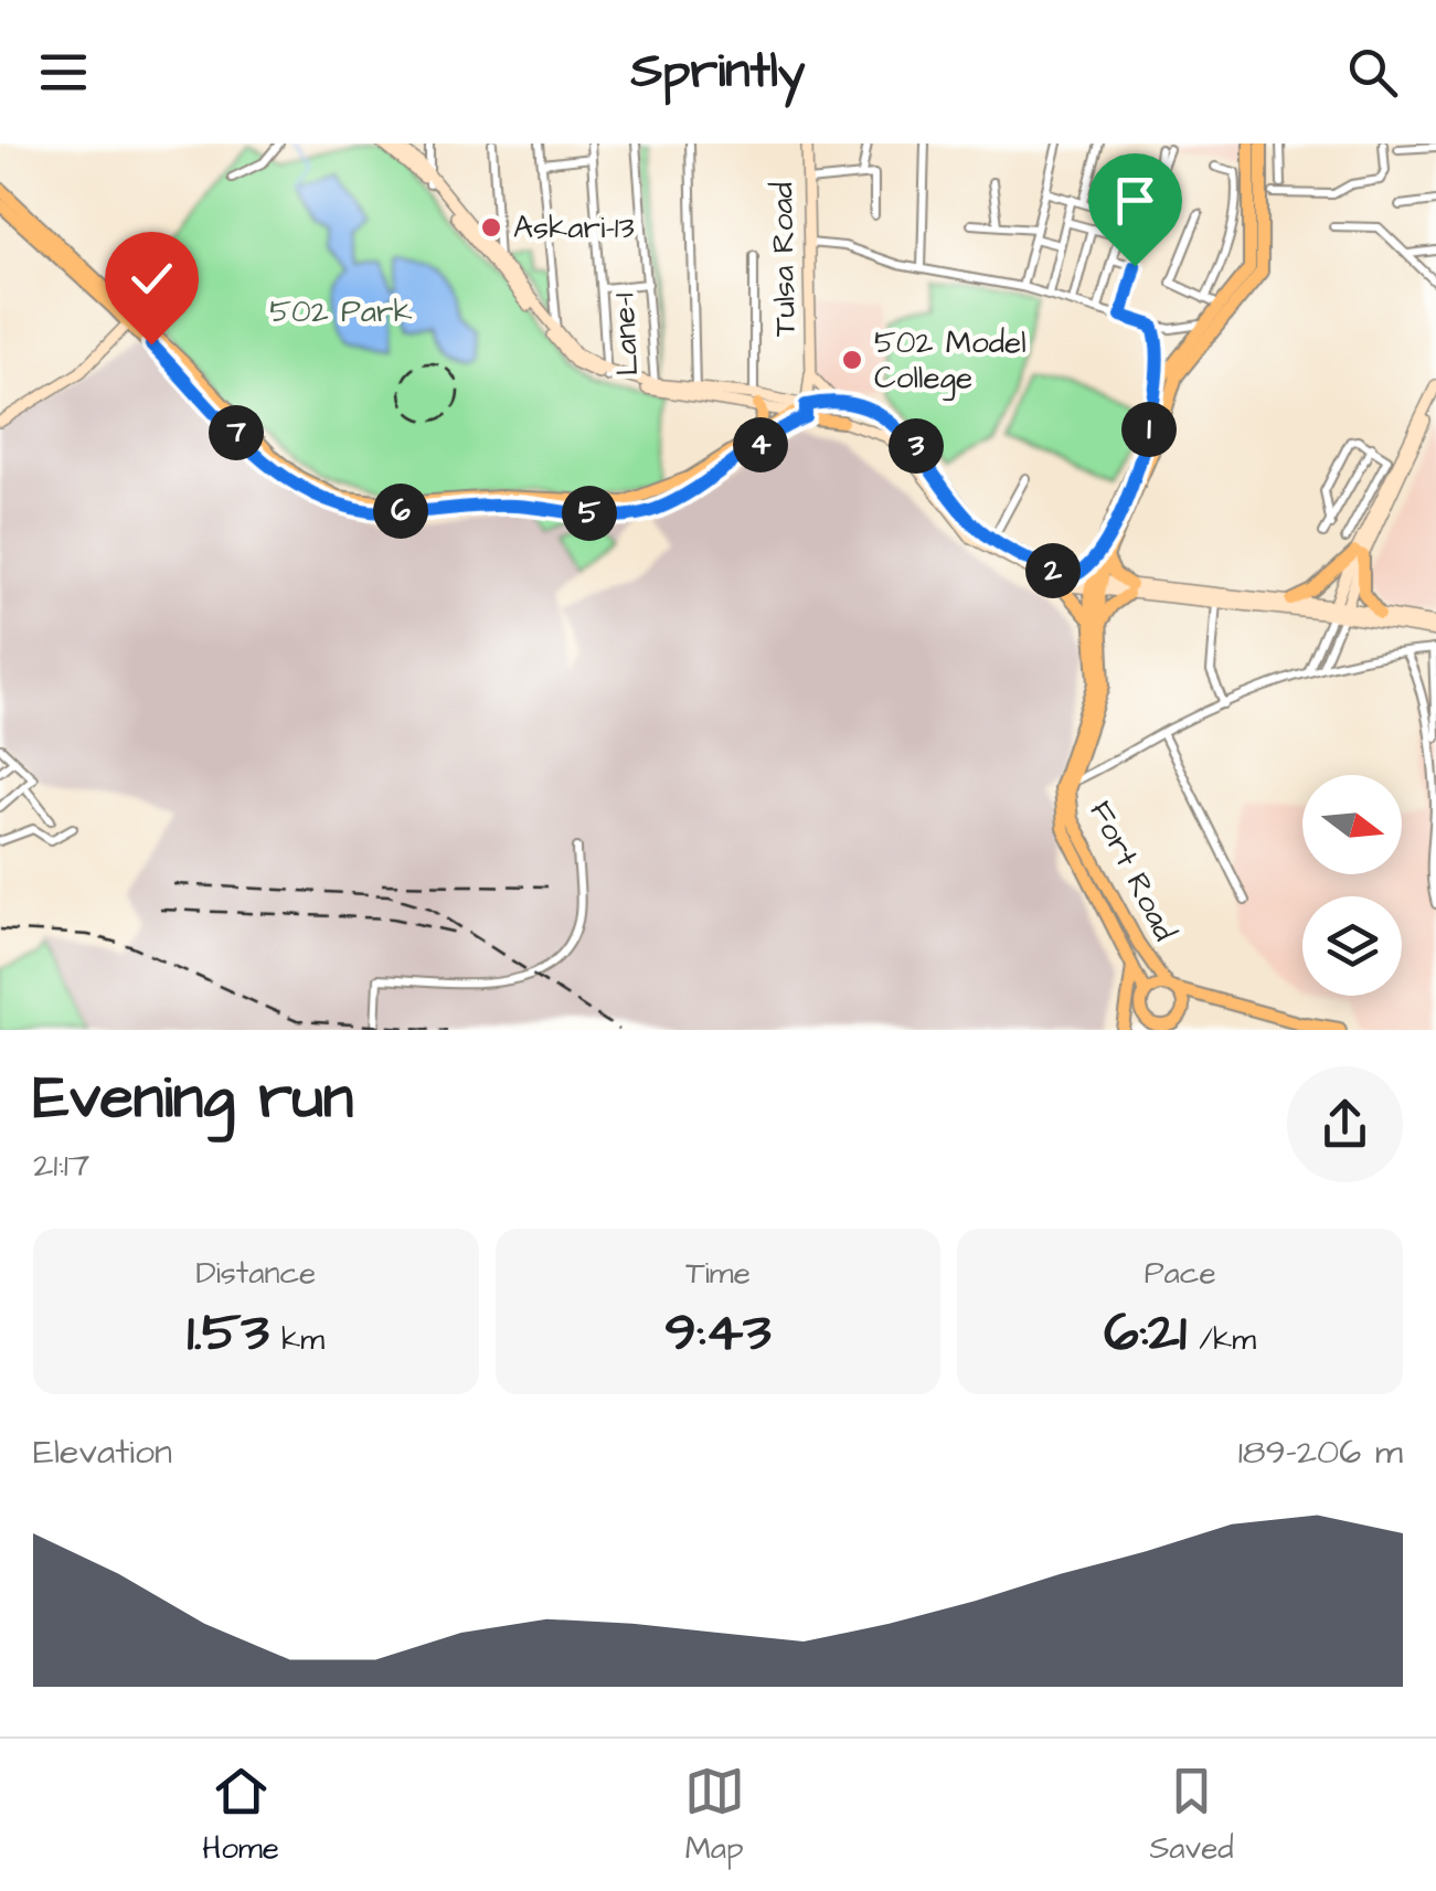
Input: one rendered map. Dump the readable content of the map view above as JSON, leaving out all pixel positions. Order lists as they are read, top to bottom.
{
  "streets": {
    "main road": ["Tulsa Road", "Fort Road"],
    "street": ["Lane-1"]
  },
  "parks": ["502 Park"],
  "places": ["Askari-13", "502 Model College"],
  "north": "right",
  "page": {
    "header": "Sprintly",
    "pins": [
      "1",
      "7",
      "4",
      "3",
      "6",
      "5",
      "2"
    ],
    "heading": ["Evening run", "21:17"],
    "stats": [
      ["Distance", "1.53 km"],
      ["Time", "9:43"],
      ["Pace", "6:21 /km"]
    ],
    "chart": ["Elevation", "189–206 m"],
    "tabs": ["Home", "Map", "Saved"]
  }
}
